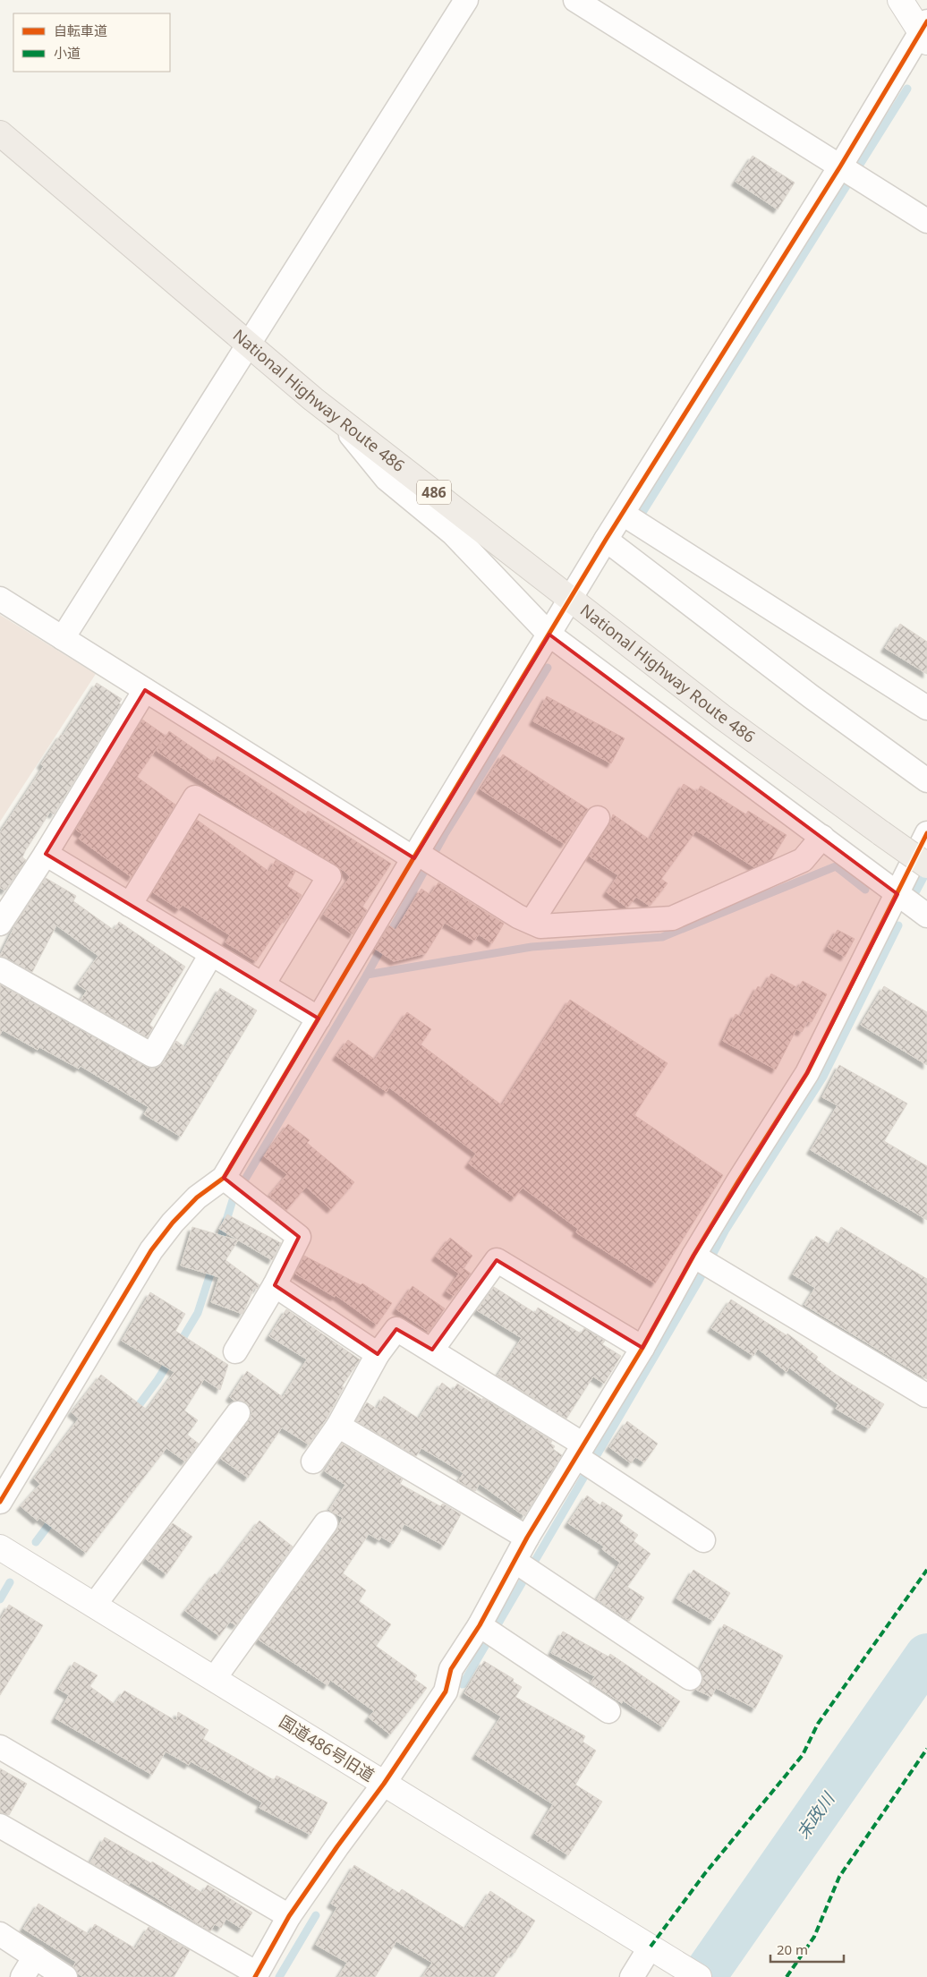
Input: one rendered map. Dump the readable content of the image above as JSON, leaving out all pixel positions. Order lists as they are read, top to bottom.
{
  "streets": {
    "highway": ["National Highway Route 486", "486"],
    "street": ["国道486号旧道"]
  },
  "water": ["末政川"],
  "legend": ["自転車道", "小道"],
  "scale_bar": "20 m"
}
